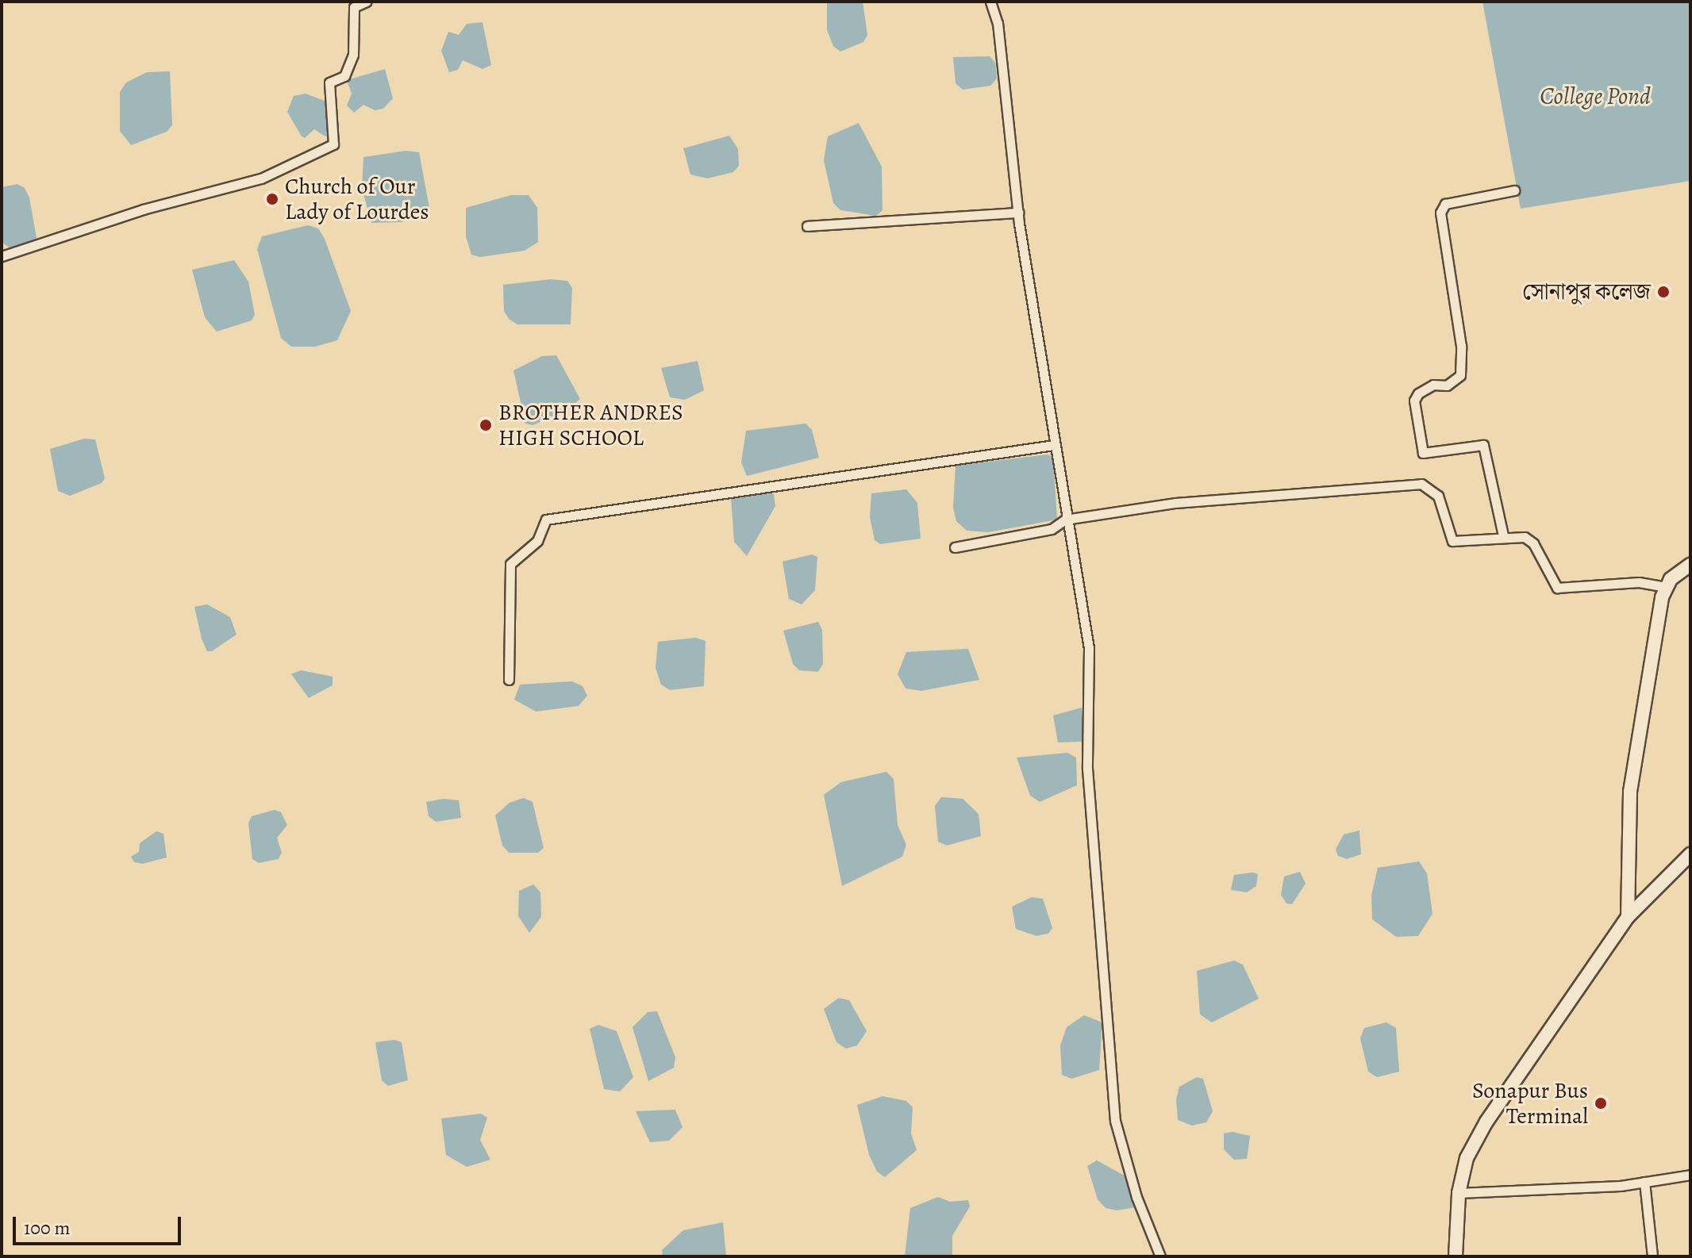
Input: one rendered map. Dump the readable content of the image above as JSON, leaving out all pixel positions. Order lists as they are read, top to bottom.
{
  "water": ["College Pond"],
  "places": [
    "Church of Our Lady of Lourdes",
    "সোনাপুর কলেজ",
    "BROTHER ANDRES HIGH SCHOOL",
    "Sonapur Bus Terminal"
  ],
  "scale_bar": "100 m"
}
